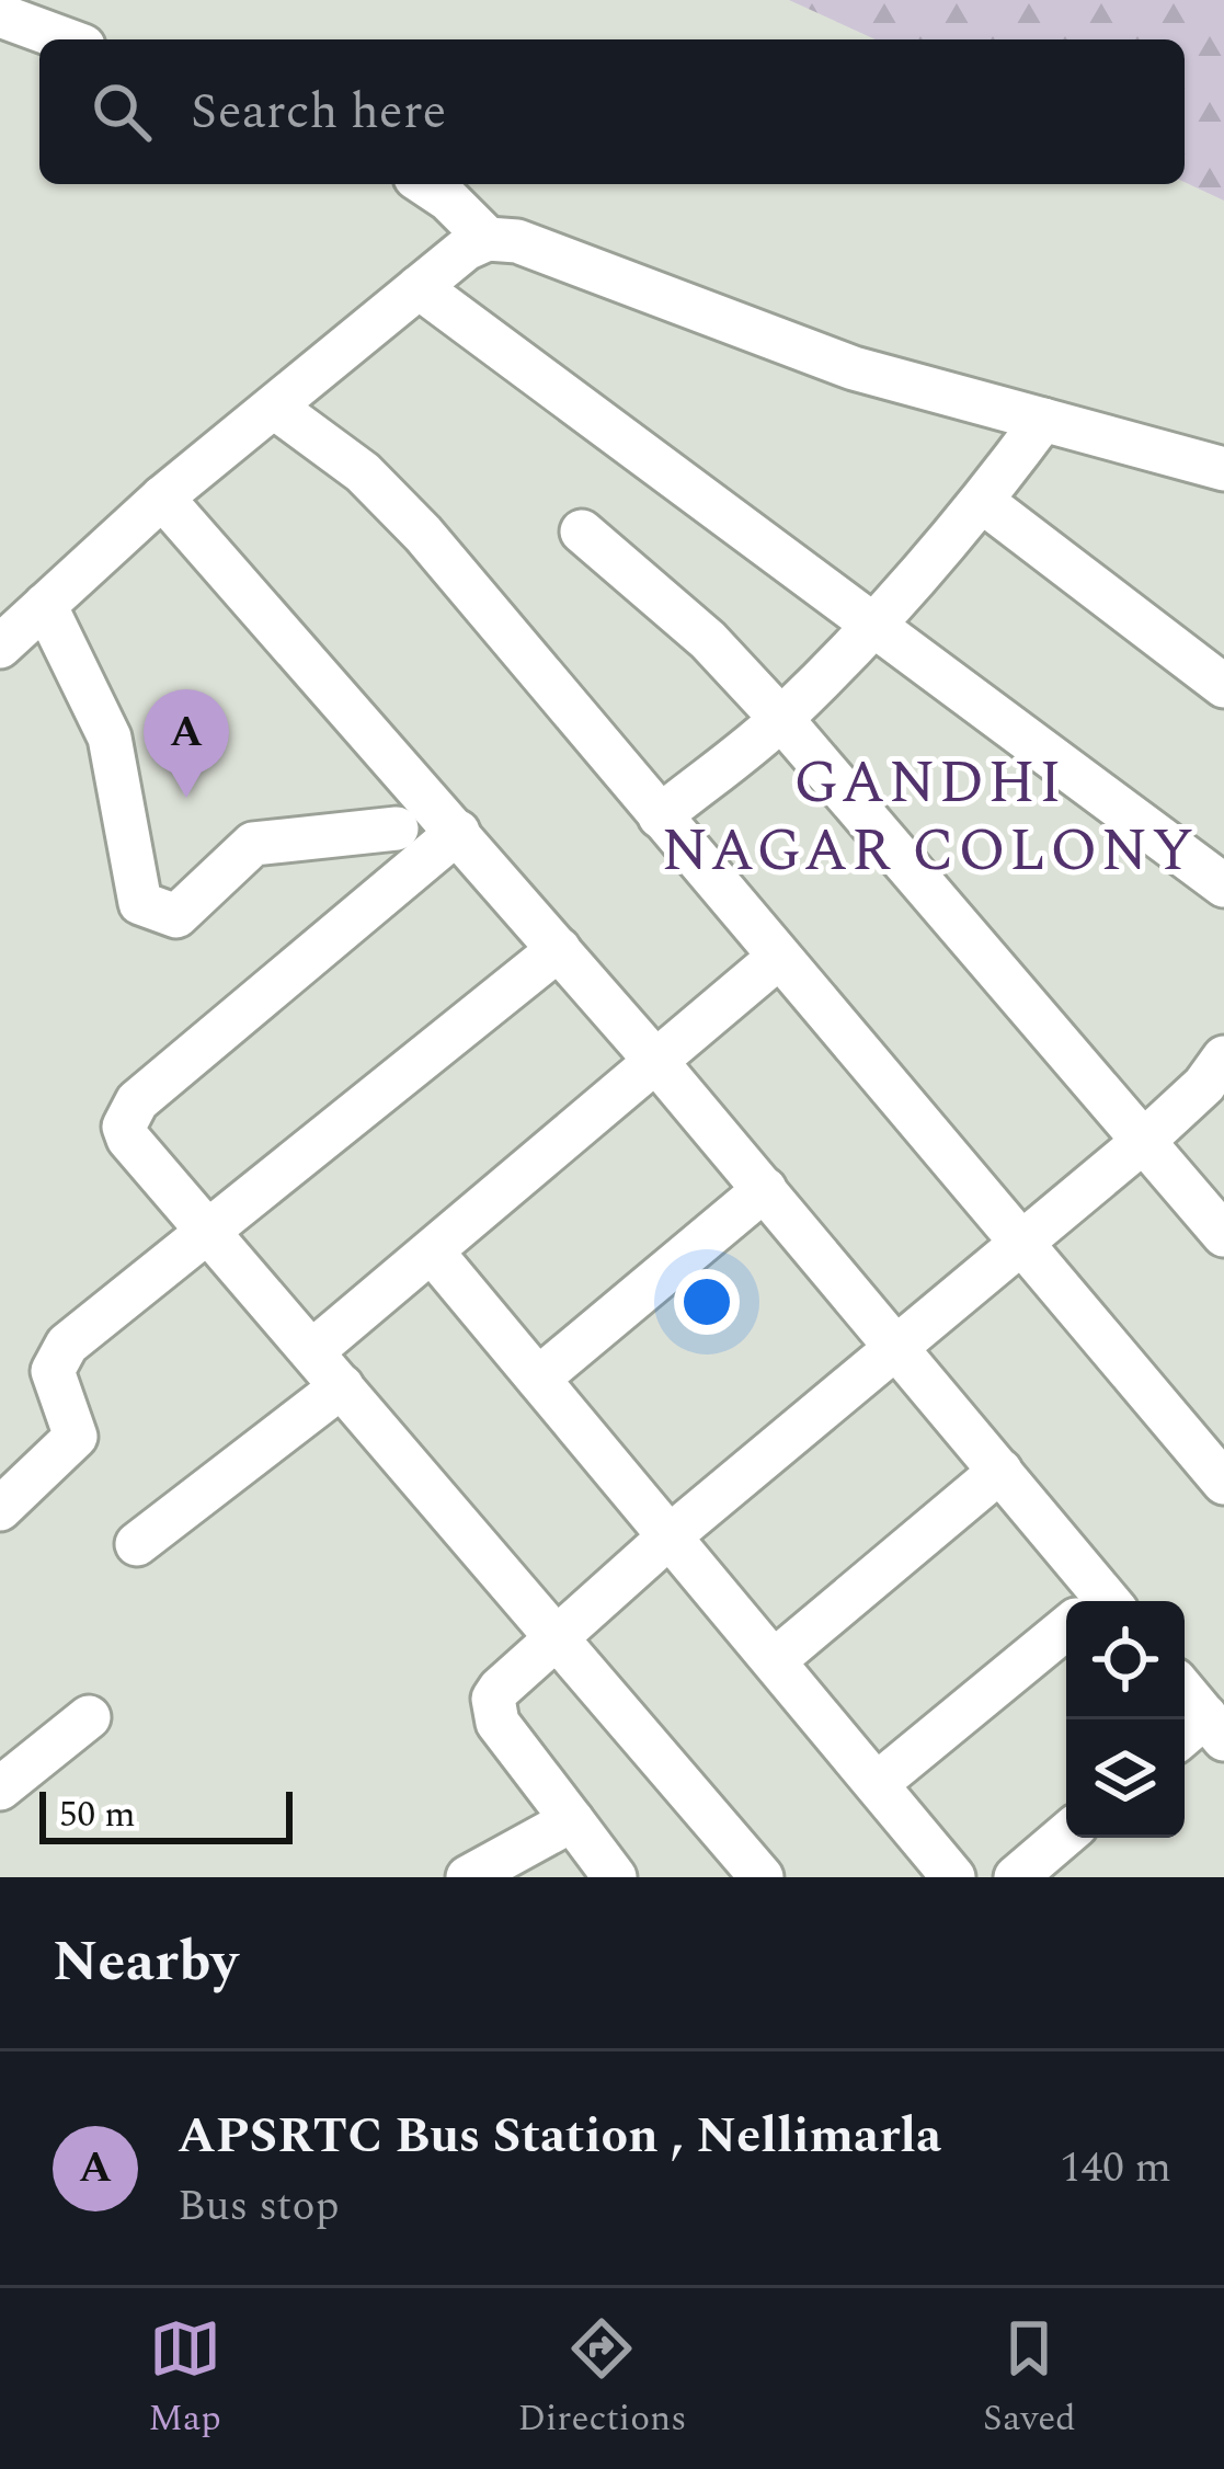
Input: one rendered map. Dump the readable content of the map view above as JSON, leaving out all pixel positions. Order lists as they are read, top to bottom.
{
  "districts": ["GANDHI NAGAR COLONY"],
  "scale_bar": "50 m",
  "page": {
    "search": "Search here",
    "pins": "A",
    "scale": "50 m",
    "heading": "Nearby",
    "list": [
      {
        "mark": "A",
        "name": "APSRTC Bus Station , Nellimarla",
        "note": "Bus stop",
        "value": "140 m"
      }
    ],
    "nav": ["Map", "Directions", "Saved"]
  }
}
